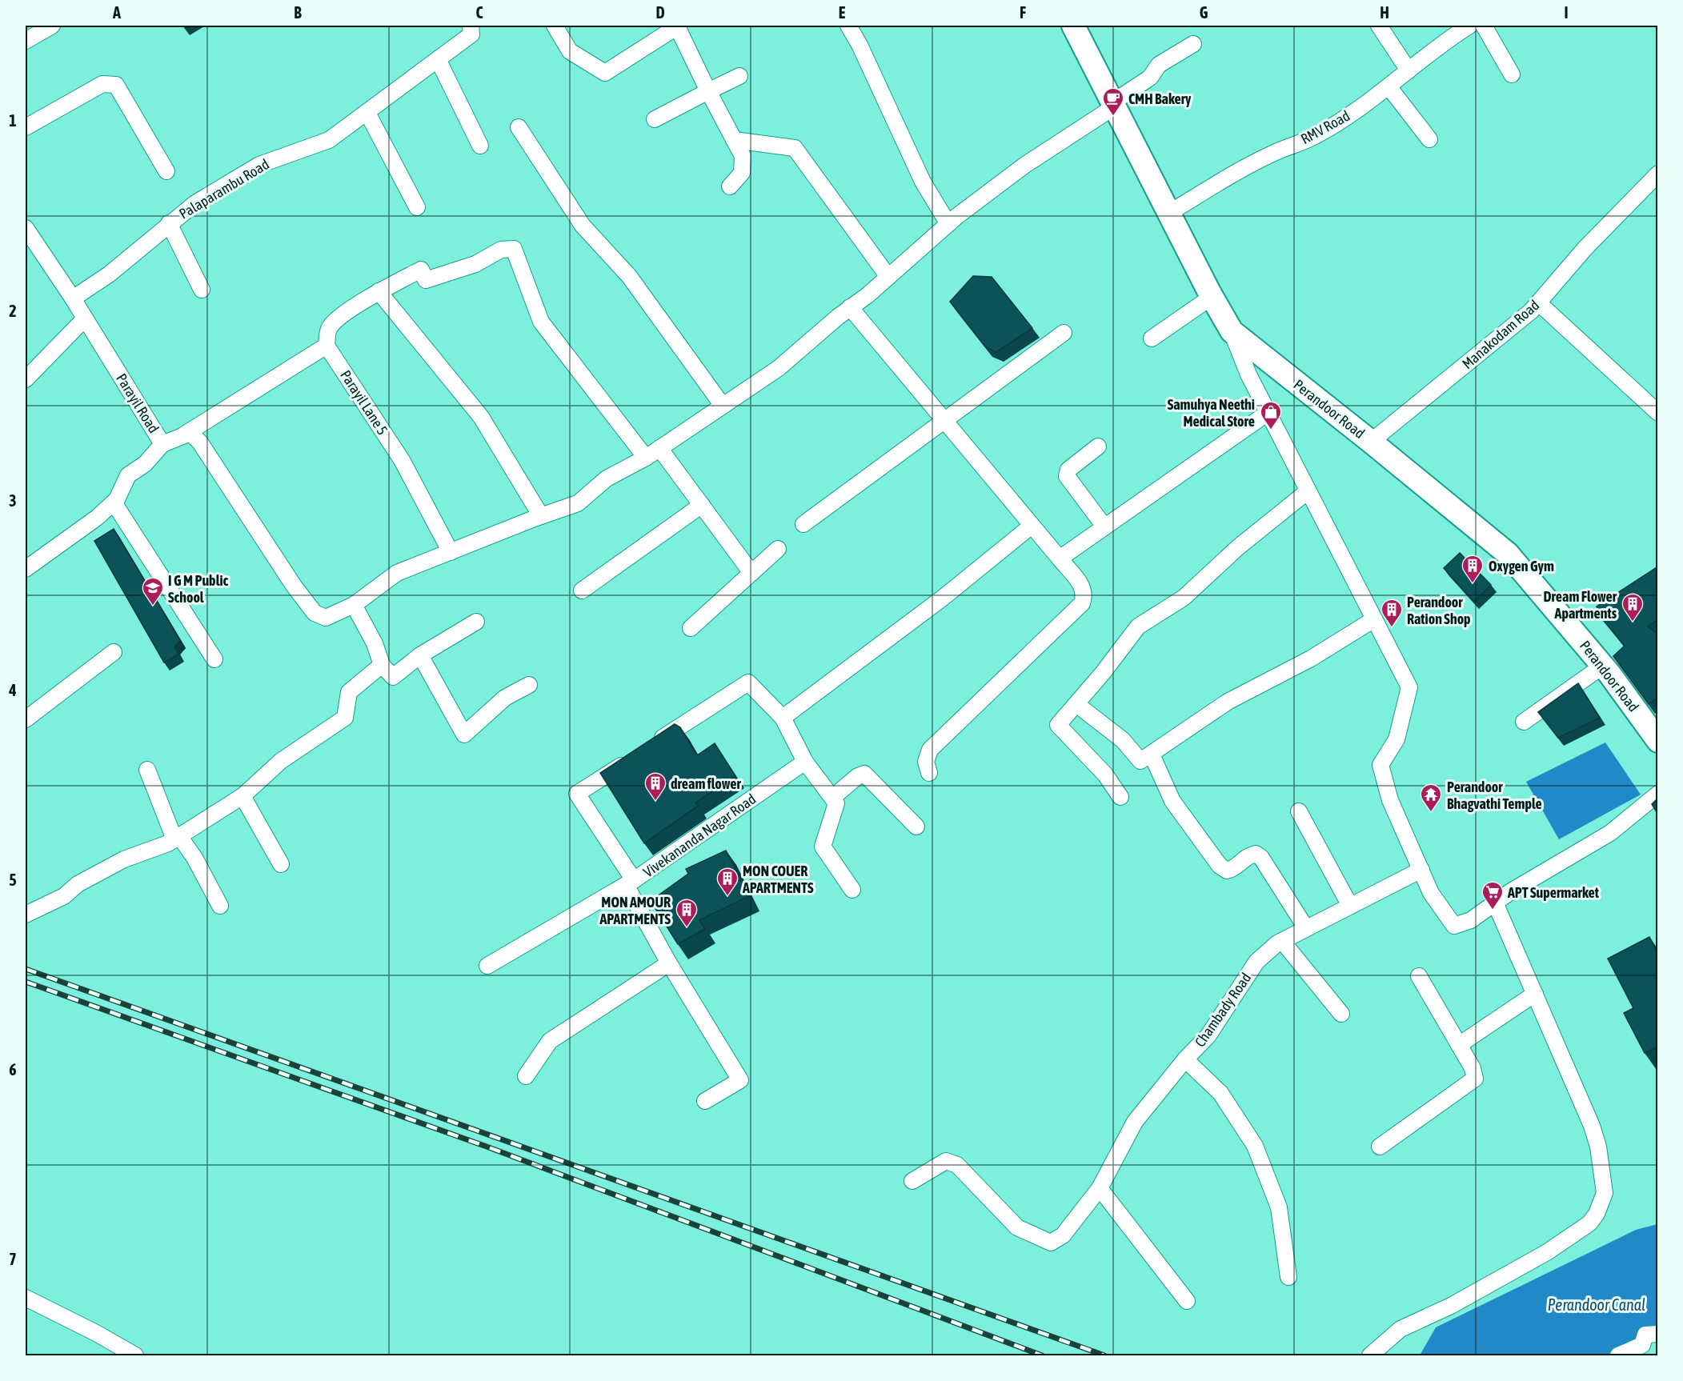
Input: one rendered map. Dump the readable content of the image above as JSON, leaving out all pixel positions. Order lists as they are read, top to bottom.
{
  "streets": {
    "main road": ["Perandoor Road"],
    "street": [
      "RMV Road",
      "Palaparambu Road",
      "Manakodam Road",
      "Parayil Lane 5",
      "Parayil Road",
      "Vivekananda Nagar Road",
      "Chambady Road"
    ]
  },
  "crossings": [
    ["RMV Road", "Perandoor Road"],
    ["Palaparambu Road", "Parayil Road"],
    ["Manakodam Road", "Perandoor Road"]
  ],
  "water": ["Perandoor Canal"],
  "places": {
    "cafe": ["CMH Bakery"],
    "shop": ["Samuhya Neethi Medical Store"],
    "building": [
      "Oxygen Gym",
      "Dream Flower Apartments",
      "Perandoor Ration Shop",
      "dream flower",
      "MON COUER APARTMENTS",
      "MON AMOUR APARTMENTS"
    ],
    "school or university": ["I G M Public School"],
    "temple": ["Perandoor Bhagvathi Temple"],
    "supermarket": ["APT Supermarket"]
  },
  "grid": {
    "columns": [
      "A",
      "B",
      "C",
      "D",
      "E",
      "F",
      "G",
      "H",
      "I"
    ],
    "rows": [
      "1",
      "2",
      "3",
      "4",
      "5",
      "6",
      "7"
    ]
  }
}
